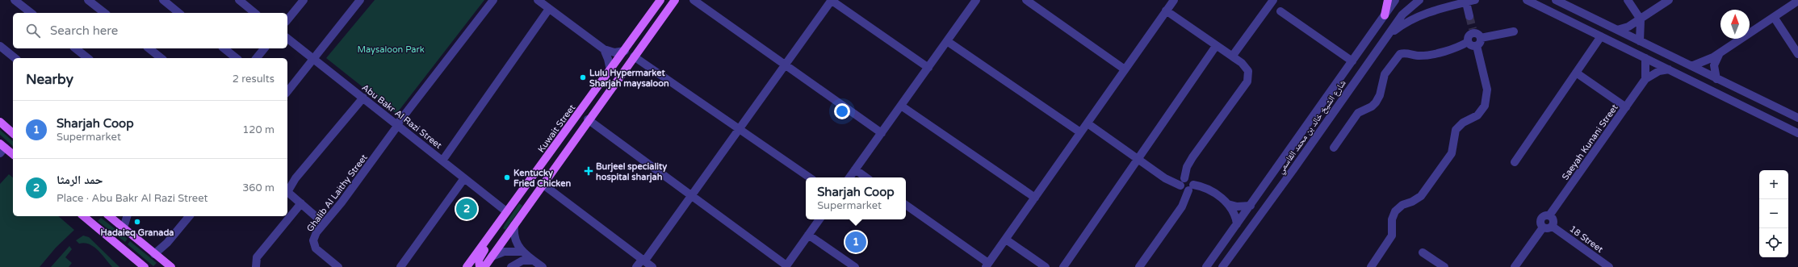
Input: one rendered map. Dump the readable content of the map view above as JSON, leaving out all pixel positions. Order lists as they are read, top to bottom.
{
  "streets": {
    "main road": ["Kuwait Street"],
    "street": [
      "Abu Bakr Al Razi Street",
      "شارع الشيخ خالد بن محمد القاسمي",
      "Saeyah Kunani Street",
      "Ghalib Al Laithy Street",
      "18 Street"
    ]
  },
  "crossings": [
    ["Abu Bakr Al Razi Street", "Kuwait Street"],
    ["Abu Bakr Al Razi Street", "Ghalib Al Laithy Street"],
    ["Saeyah Kunani Street", "18 Street"]
  ],
  "parks": ["Maysaloon Park"],
  "places": {
    "other": ["Lulu Hypermarket Sharjah maysaloon", "Kentucky Fried Chicken", "Hadaieq Granada"],
    "health": ["Burjeel speciality hospital sharjah"]
  },
  "north": "top",
  "page": {
    "search": "Search here",
    "heading": ["Nearby", "2 results"],
    "list": [
      {
        "mark": "1",
        "name": "Sharjah Coop",
        "note": "Supermarket",
        "value": "120 m"
      },
      {
        "mark": "2",
        "name": "حمد الرمثا",
        "note": "Place · Abu Bakr Al Razi Street",
        "value": "360 m"
      }
    ],
    "map_buttons": ["+", "−"],
    "popup": ["Sharjah Coop", "Supermarket"],
    "pins": ["2", "1"]
  }
}
